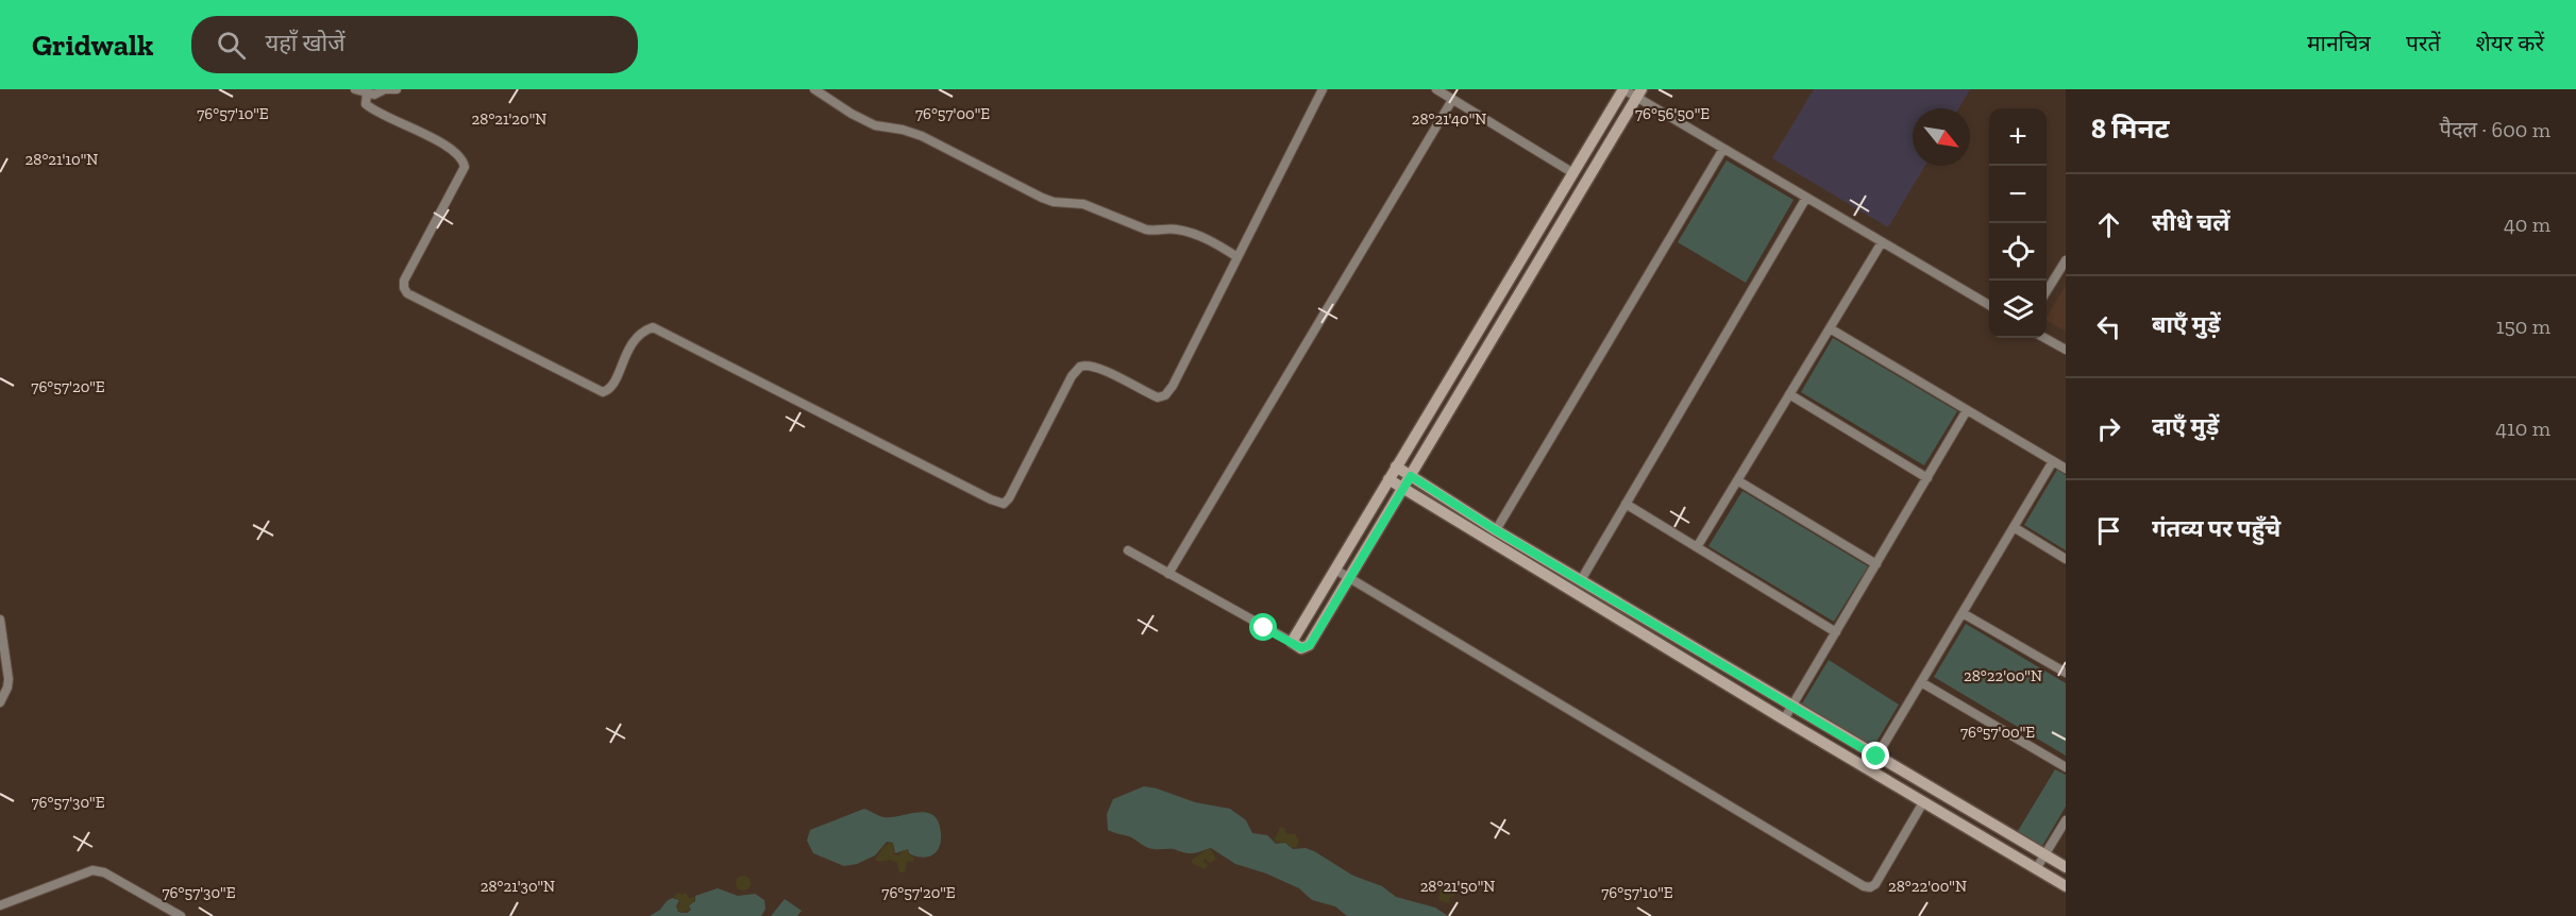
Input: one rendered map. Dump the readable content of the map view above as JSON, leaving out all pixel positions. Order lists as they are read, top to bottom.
{
  "north": "bottom right",
  "page": {
    "header": "Gridwalk",
    "search": "यहाँ खोजें",
    "nav": ["मानचित्र", "परतें", "शेयर करें"],
    "heading": ["8 मिनट", "पैदल · 600 m"],
    "map_buttons": ["+", "−"],
    "list": [
      ["सीधे चलें", "40 m"],
      ["बाएँ मुड़ें", "150 m"],
      ["दाएँ मुड़ें", "410 m"],
      "गंतव्य पर पहुँचे"
    ]
  },
  "coordinates": [
    "76°56'50\"E",
    "76°57'00\"E",
    "76°57'10\"E",
    "28°21'20\"N",
    "28°21'40\"N",
    "28°21'10\"N",
    "76°57'20\"E",
    "28°22'00\"N",
    "76°57'30\"E",
    "28°21'30\"N",
    "28°21'50\"N"
  ]
}
